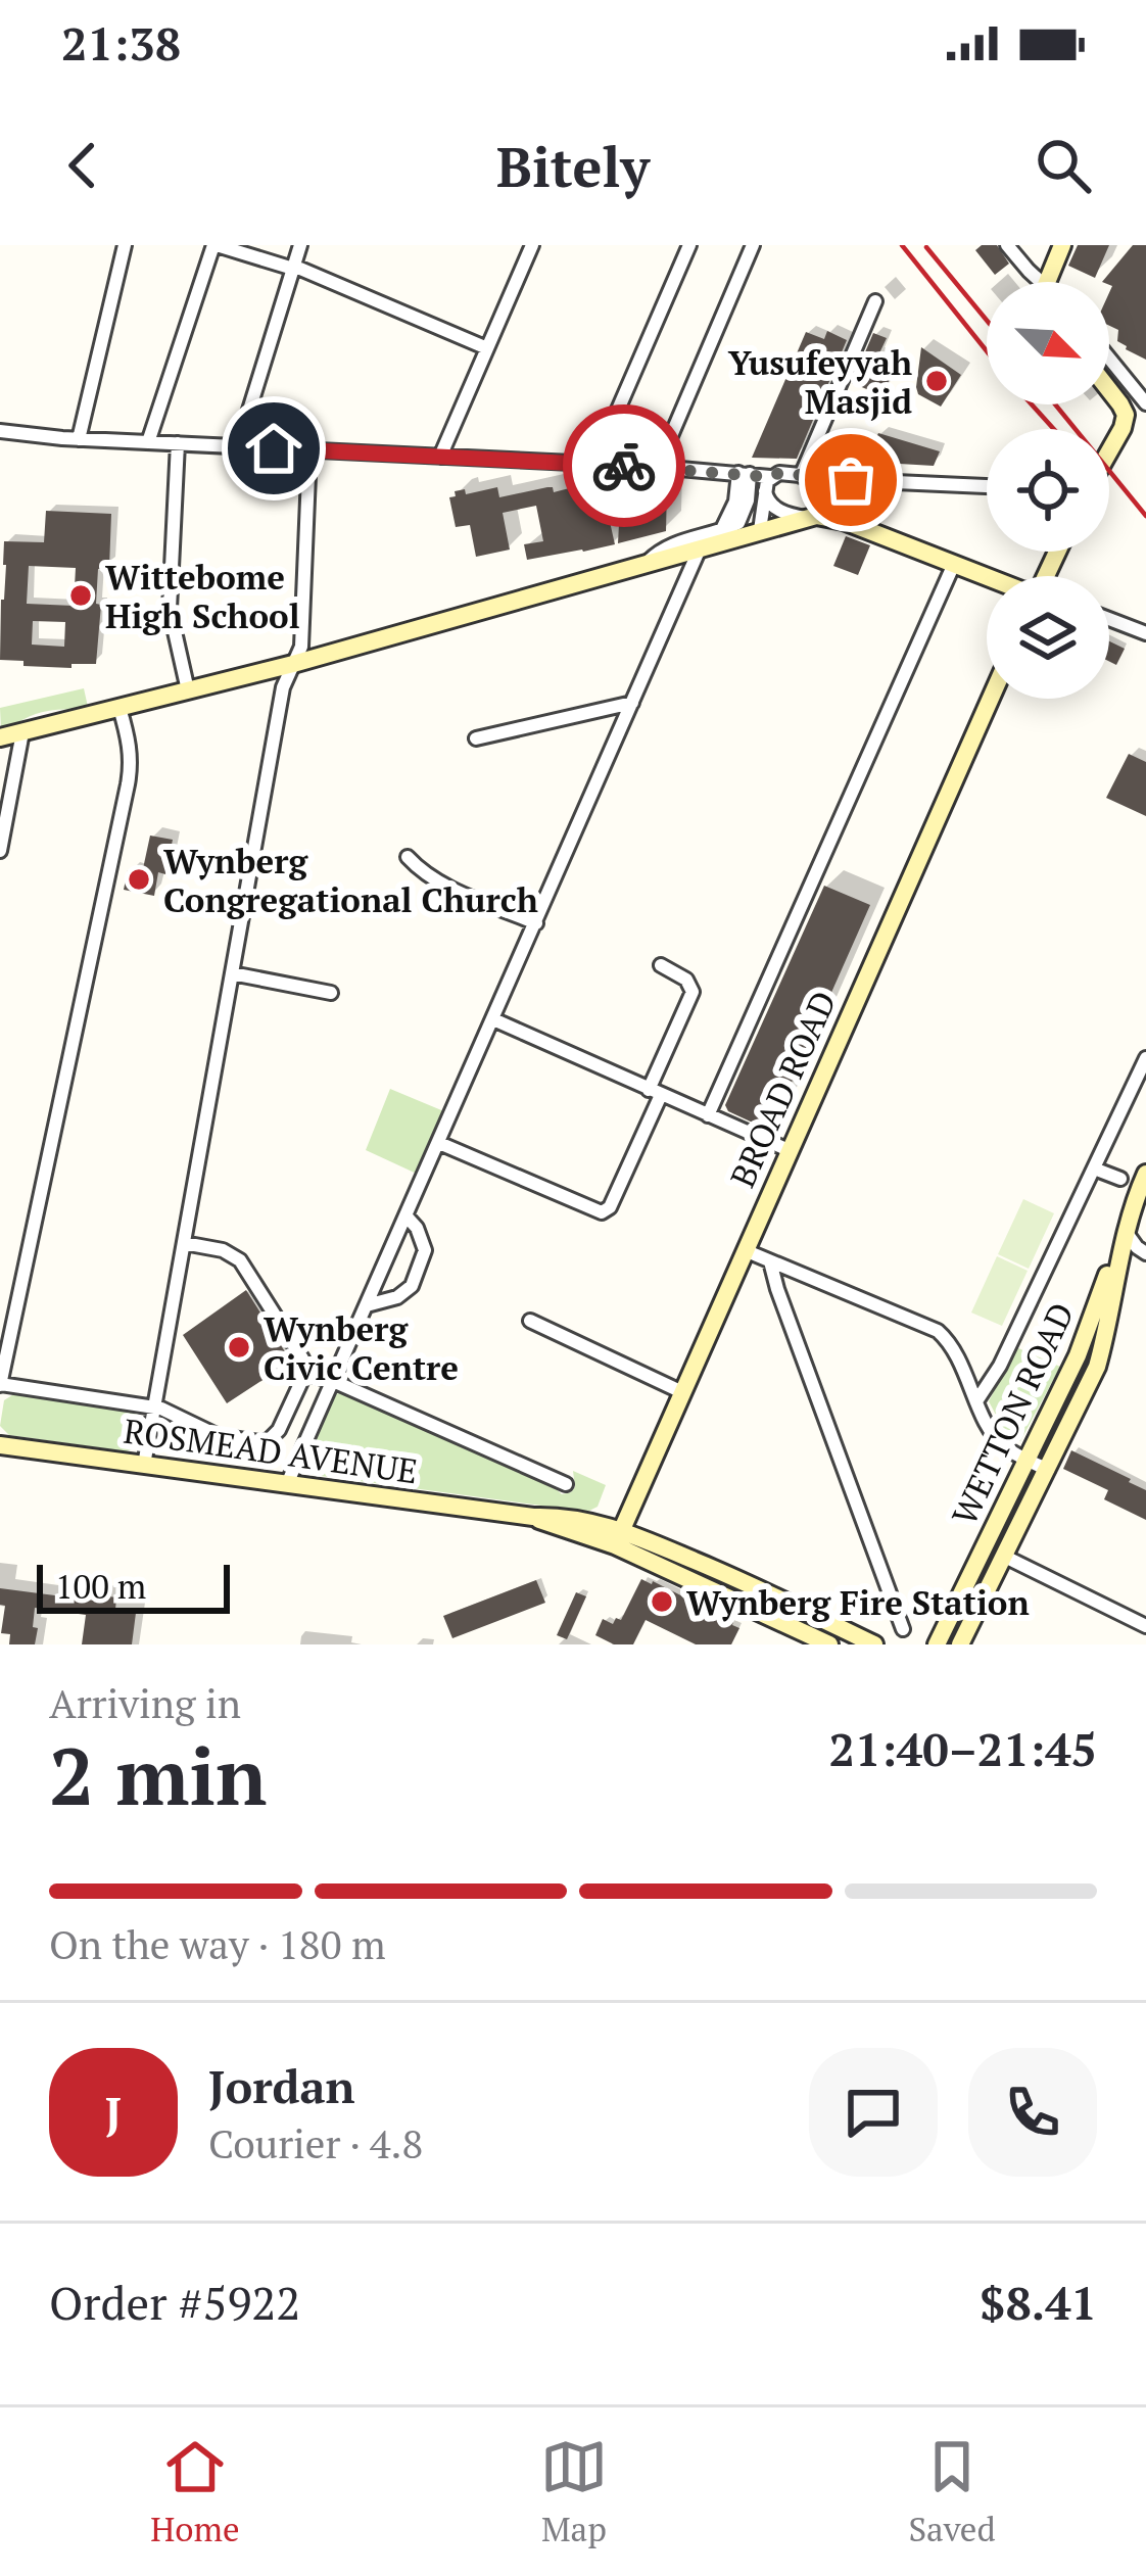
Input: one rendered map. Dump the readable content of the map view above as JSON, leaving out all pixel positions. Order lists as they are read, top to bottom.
{
  "streets": {
    "street": ["BROAD ROAD", "WETTON ROAD", "ROSMEAD AVENUE"]
  },
  "crossings": [
    ["BROAD ROAD", "ROSMEAD AVENUE"]
  ],
  "places": [
    "Yusufeyyah Masjid",
    "Wittebome High School",
    "Wynberg Congregational Church",
    "Wynberg Civic Centre",
    "Wynberg Fire Station"
  ],
  "scale_bar": "100 m",
  "north": "bottom right",
  "page": {
    "status": "21:38",
    "header": "Bitely",
    "scale": "100 m",
    "heading": ["2 min", "Arriving in", "21:40–21:45"],
    "panel": [
      "Jordan",
      "Courier · 4.8",
      "Order #5922",
      "$8.41"
    ],
    "bar": "On the way · 180 m",
    "round": "J",
    "tabs": ["Home", "Map", "Saved"]
  }
}
